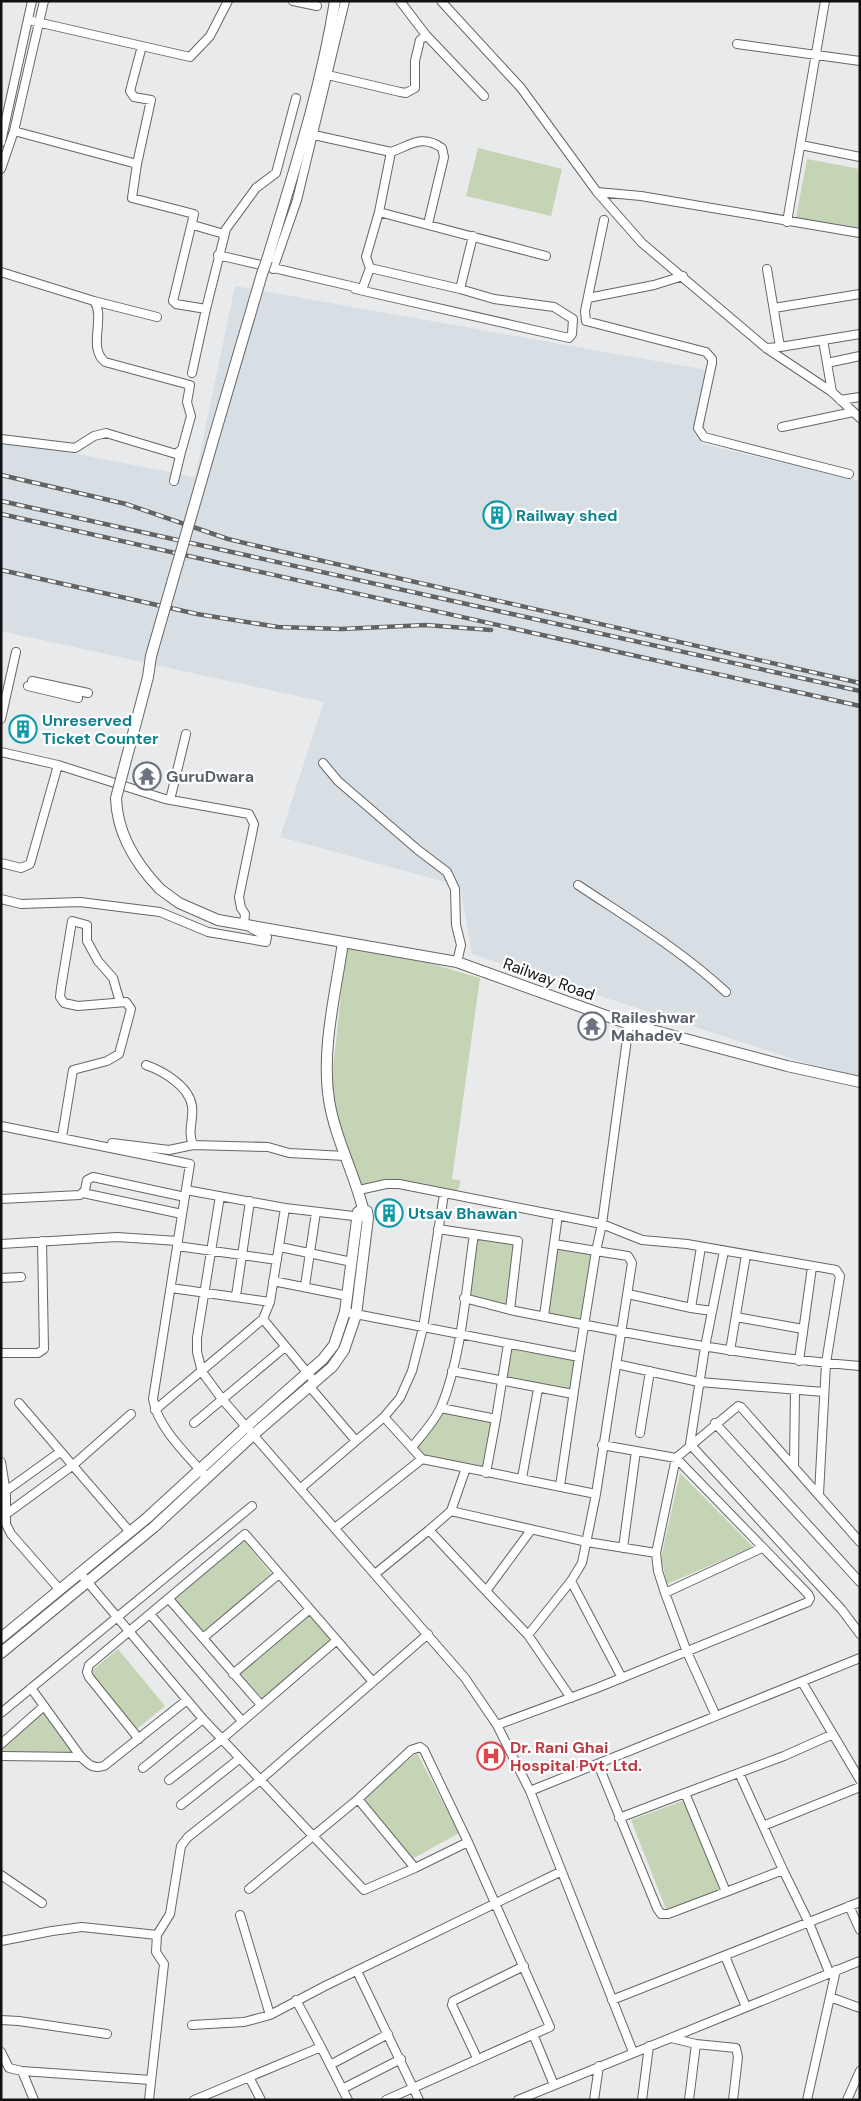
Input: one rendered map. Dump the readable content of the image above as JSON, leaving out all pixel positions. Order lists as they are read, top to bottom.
{
  "streets": {
    "street": ["Railway Road"]
  },
  "places": {
    "building": ["Railway shed", "Unreserved Ticket Counter", "Utsav Bhawan"],
    "temple": ["GuruDwara", "Raileshwar Mahadev"],
    "hospital": ["Dr. Rani Ghai Hospital Pvt. Ltd."]
  }
}
